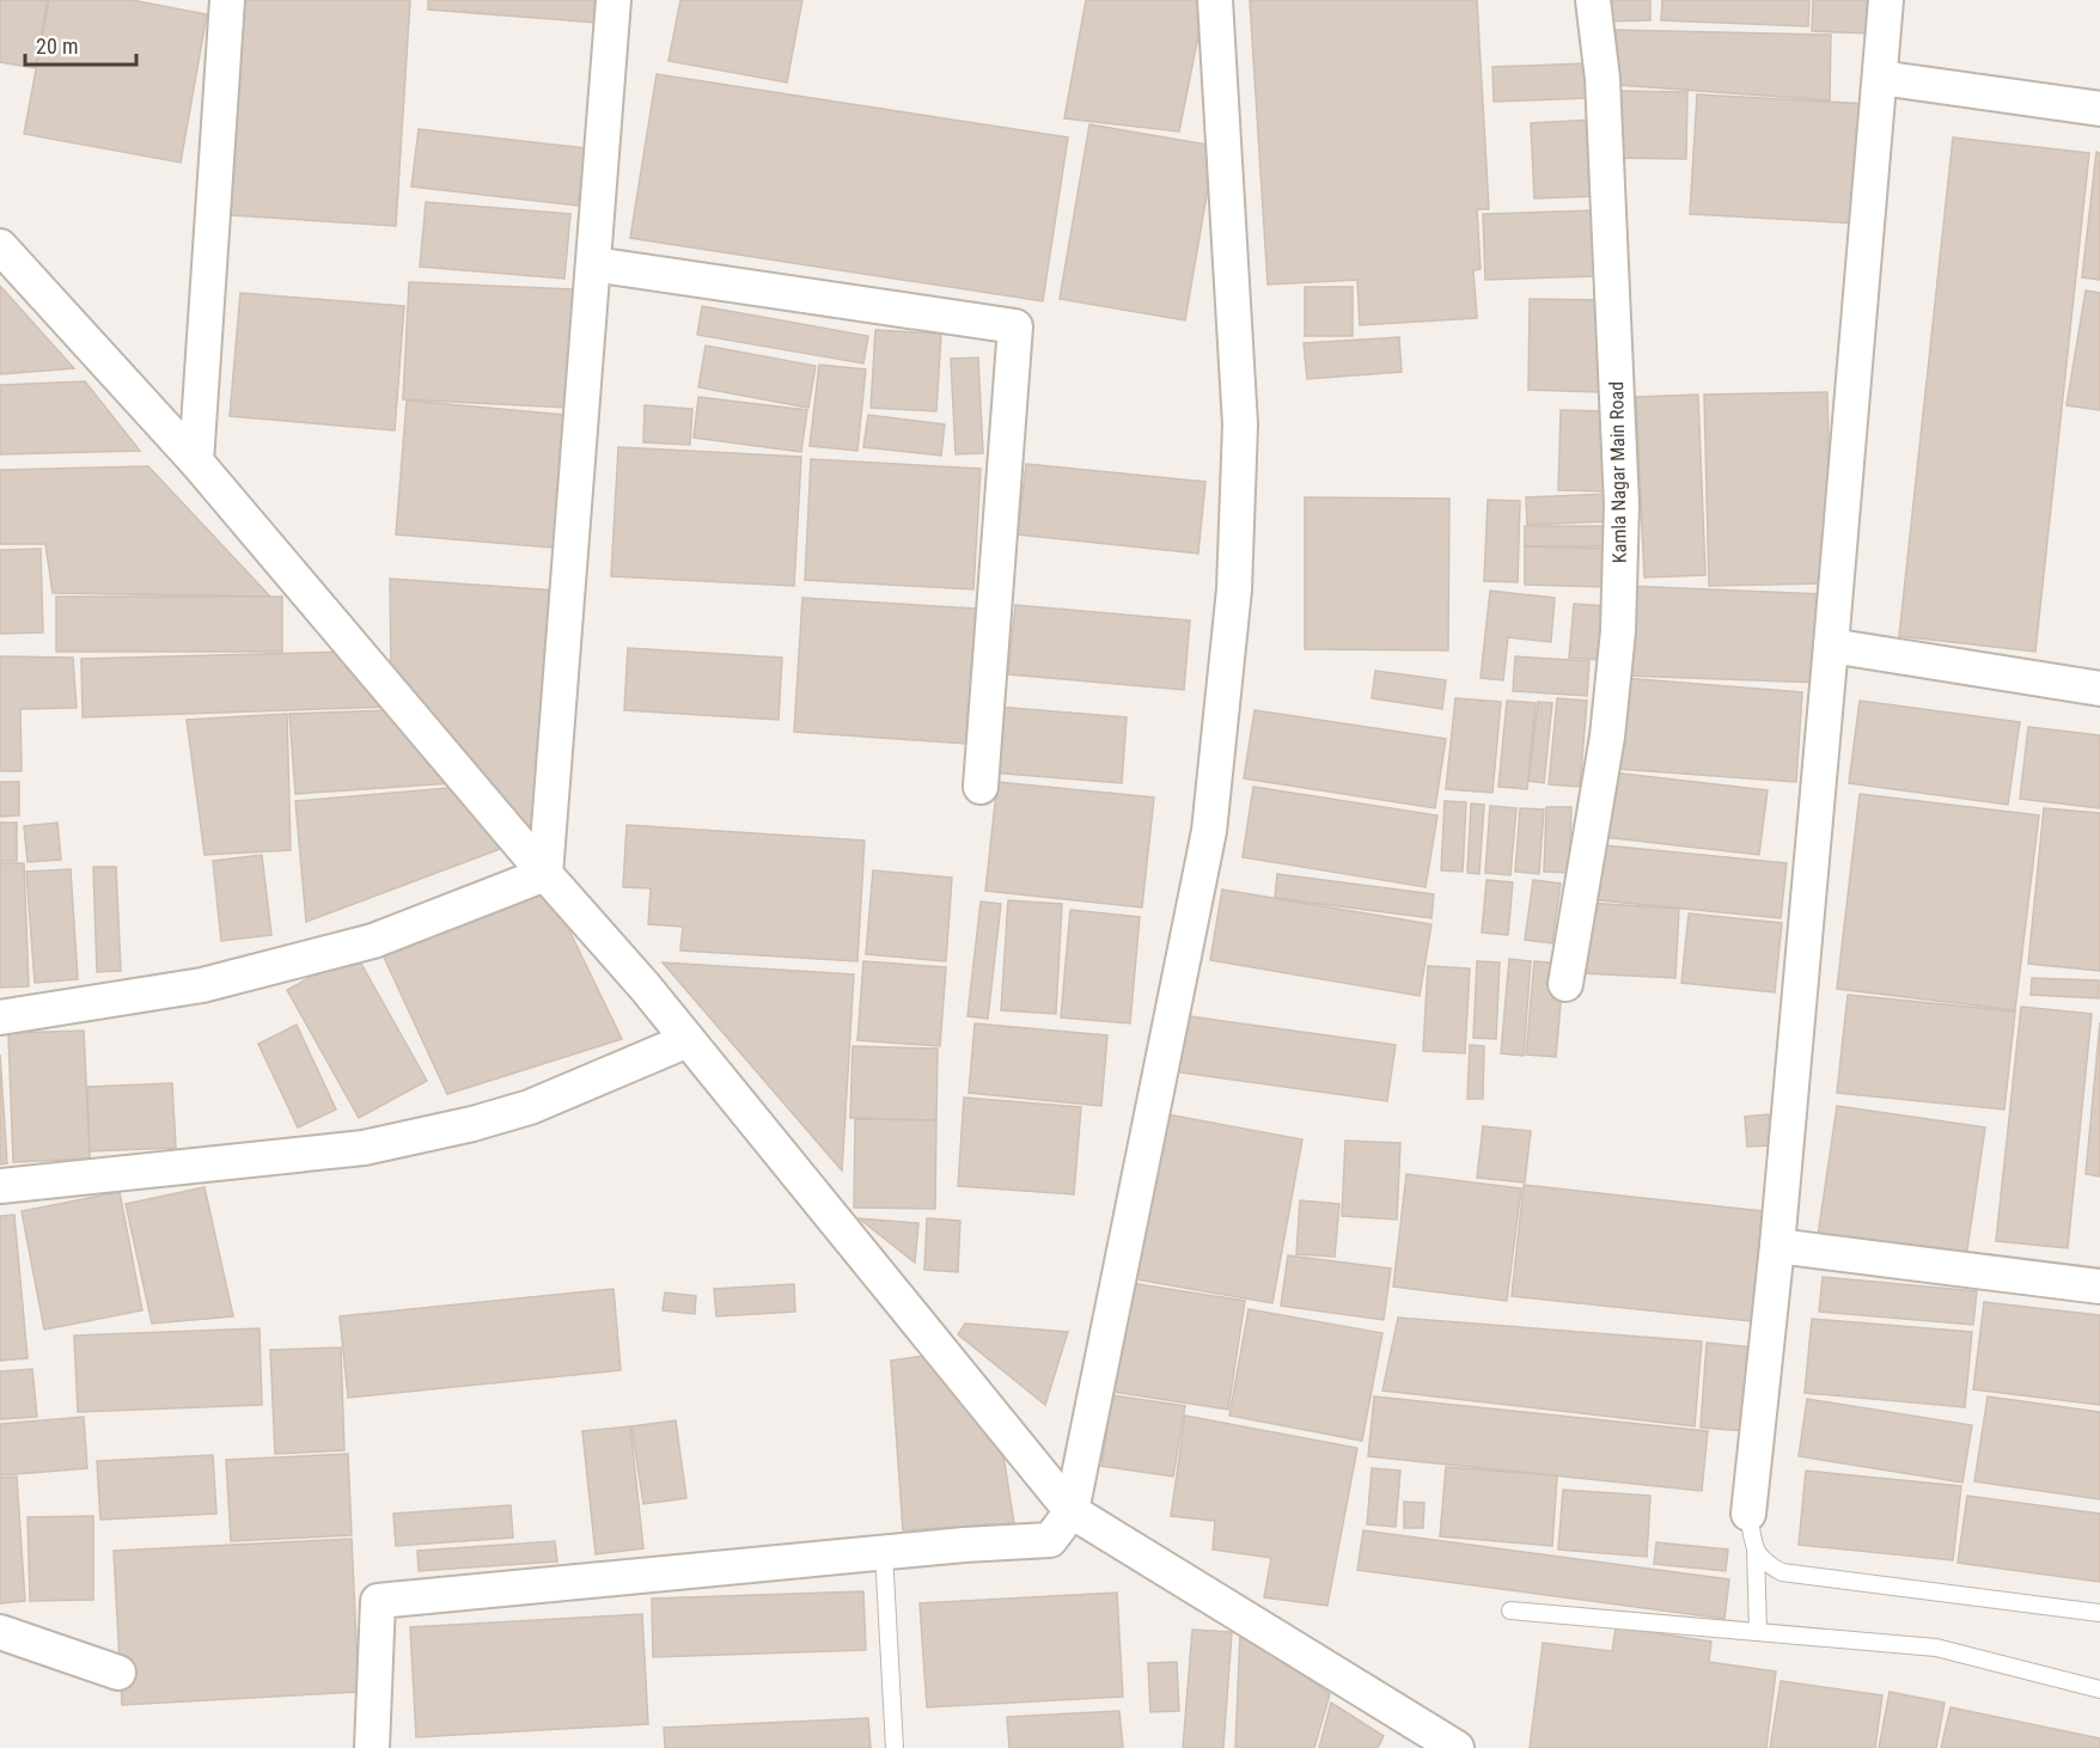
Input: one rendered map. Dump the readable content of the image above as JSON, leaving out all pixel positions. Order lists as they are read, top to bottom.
{
  "streets": {
    "street": ["Kamla Nagar Main Road"]
  },
  "scale_bar": "20 m"
}
